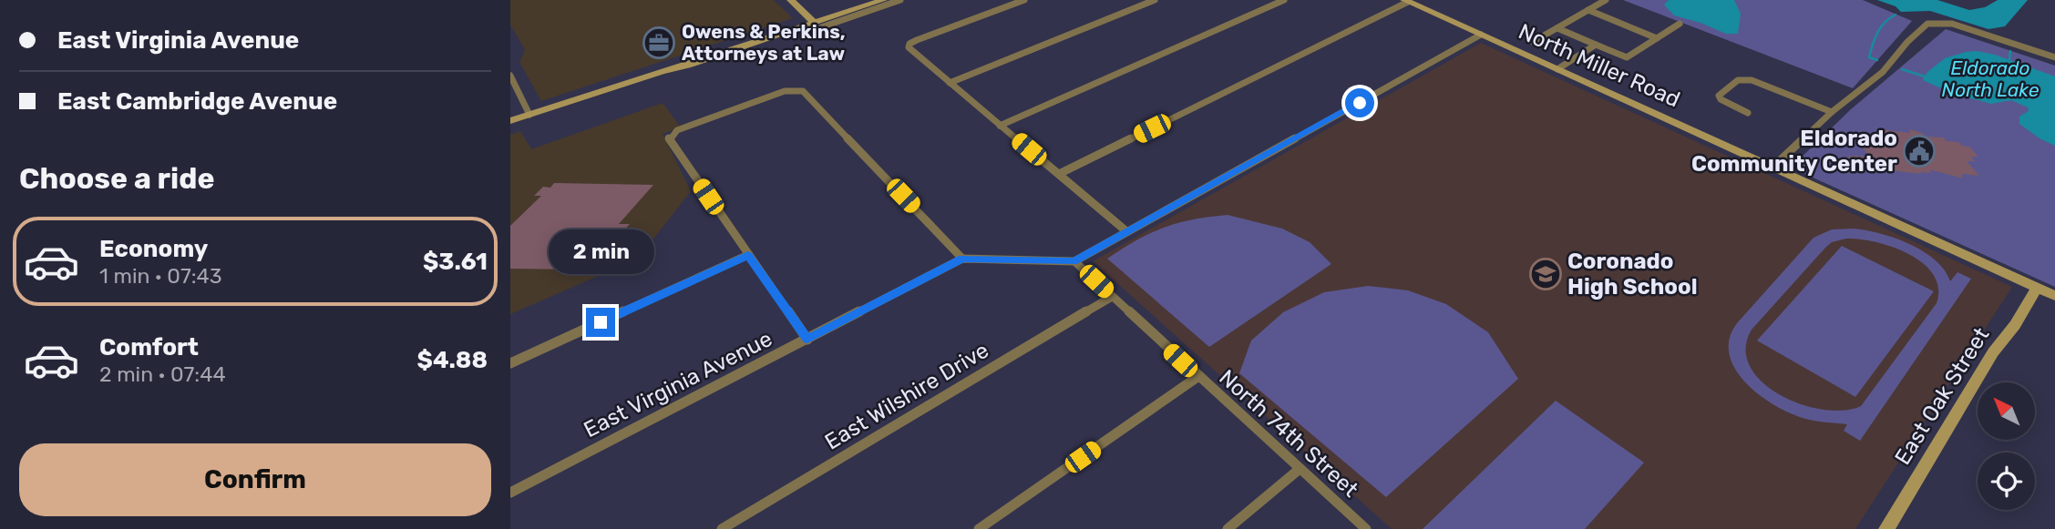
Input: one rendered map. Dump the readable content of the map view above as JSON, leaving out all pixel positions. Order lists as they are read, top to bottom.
{
  "streets": {
    "street": [
      "North Miller Road",
      "East Virginia Avenue",
      "East Wilshire Drive",
      "East Oak Street",
      "North 74th Street"
    ]
  },
  "crossings": [
    ["North Miller Road", "East Oak Street"],
    ["East Virginia Avenue", "North 74th Street"],
    ["East Wilshire Drive", "North 74th Street"]
  ],
  "water": ["Eldorado North Lake"],
  "places": {
    "office": ["Owens & Perkins, Attorneys at Law"],
    "public building": ["Eldorado Community Center"],
    "school or university": ["Coronado High School"]
  },
  "north": "top left",
  "page": {
    "banner": ["East Virginia Avenue", "East Cambridge Avenue"],
    "heading": "Choose a ride",
    "list": [
      {
        "name": "Economy",
        "note": "1 min · 07:43",
        "value": "$3.61"
      },
      {
        "name": "Comfort",
        "note": "2 min · 07:44",
        "value": "$4.88"
      }
    ],
    "bubble": "2 min",
    "buttons": "Confirm"
  }
}
